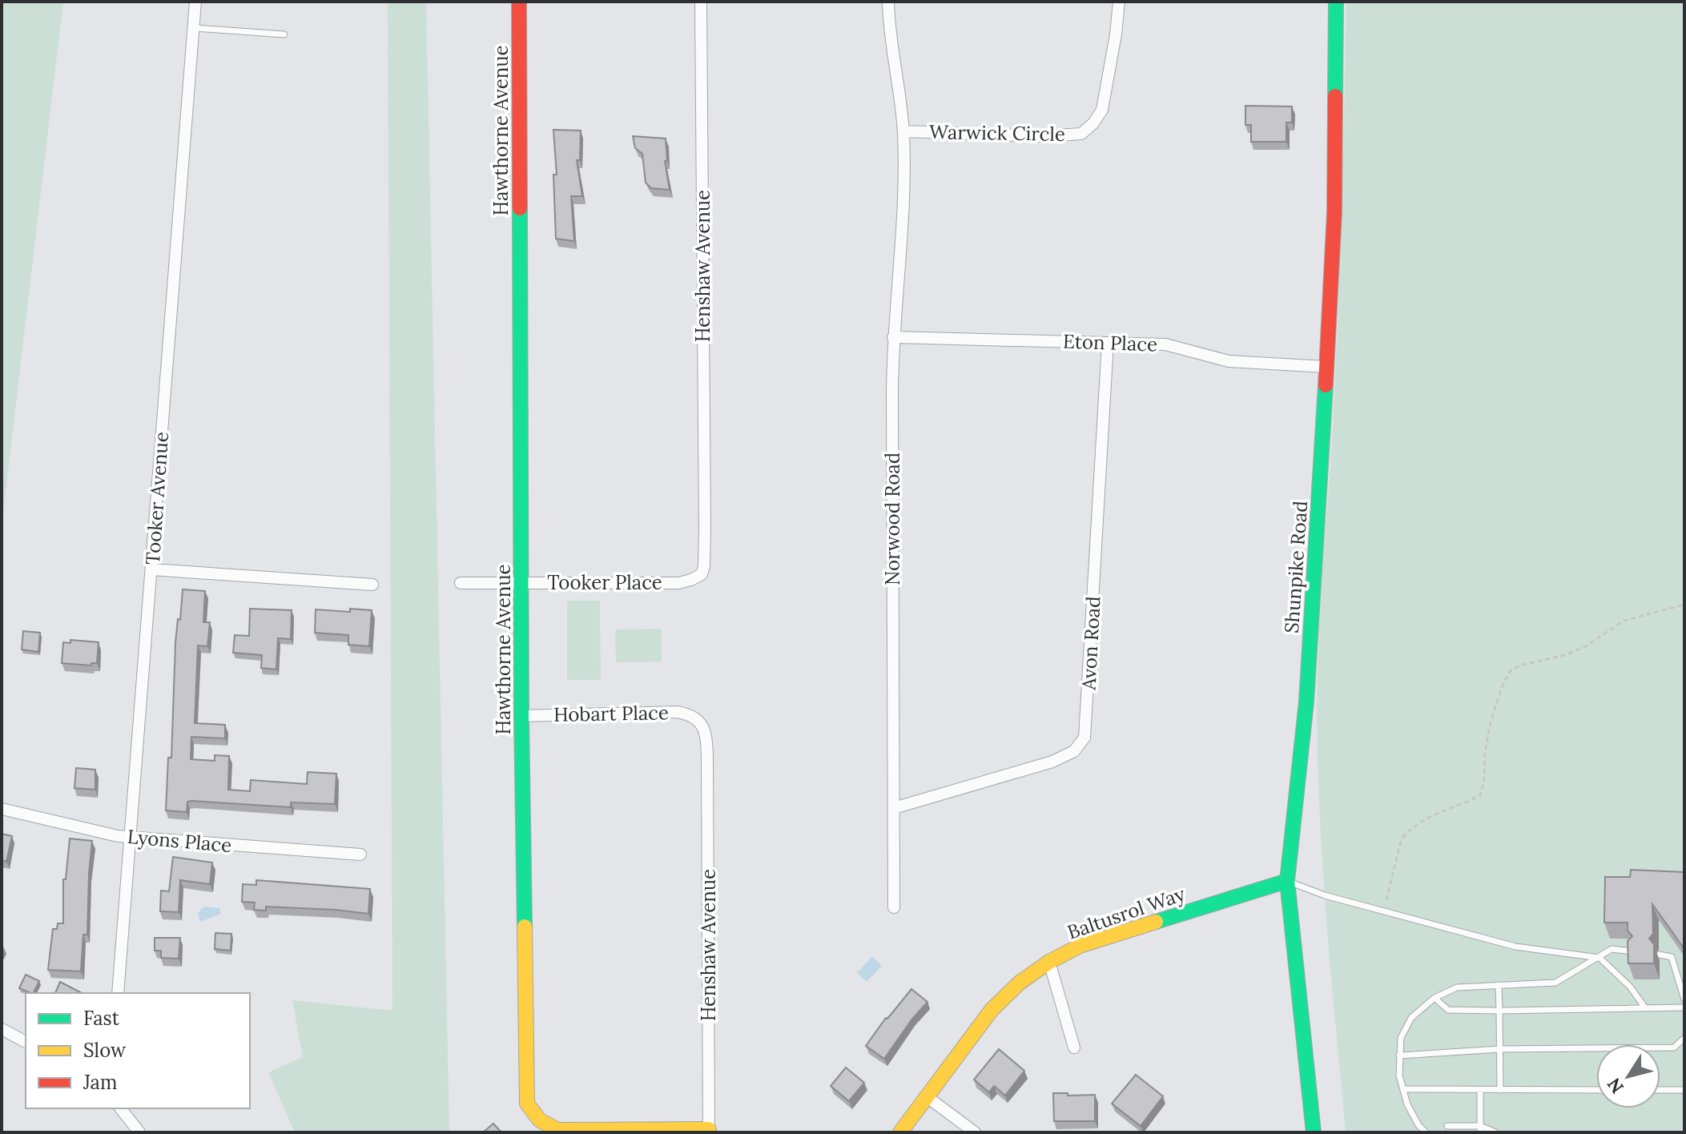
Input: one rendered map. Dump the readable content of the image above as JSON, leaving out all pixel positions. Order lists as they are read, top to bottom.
{
  "streets": {
    "street": [
      "Hawthorne Avenue",
      "Warwick Circle",
      "Henshaw Avenue",
      "Eton Place",
      "Tooker Avenue",
      "Norwood Road",
      "Shunpike Road",
      "Tooker Place",
      "Avon Road",
      "Hobart Place",
      "Lyons Place",
      "Baltusrol Way"
    ]
  },
  "crossings": [
    ["Hawthorne Avenue", "Henshaw Avenue"],
    ["Hawthorne Avenue", "Tooker Place"],
    ["Hawthorne Avenue", "Hobart Place"],
    ["Warwick Circle", "Norwood Road"],
    ["Henshaw Avenue", "Tooker Place"],
    ["Henshaw Avenue", "Hobart Place"],
    ["Eton Place", "Norwood Road"],
    ["Eton Place", "Shunpike Road"],
    ["Eton Place", "Avon Road"],
    ["Tooker Avenue", "Lyons Place"],
    ["Norwood Road", "Avon Road"],
    ["Shunpike Road", "Baltusrol Way"]
  ],
  "legend": ["Fast", "Slow", "Jam"],
  "north": "bottom left"
}
